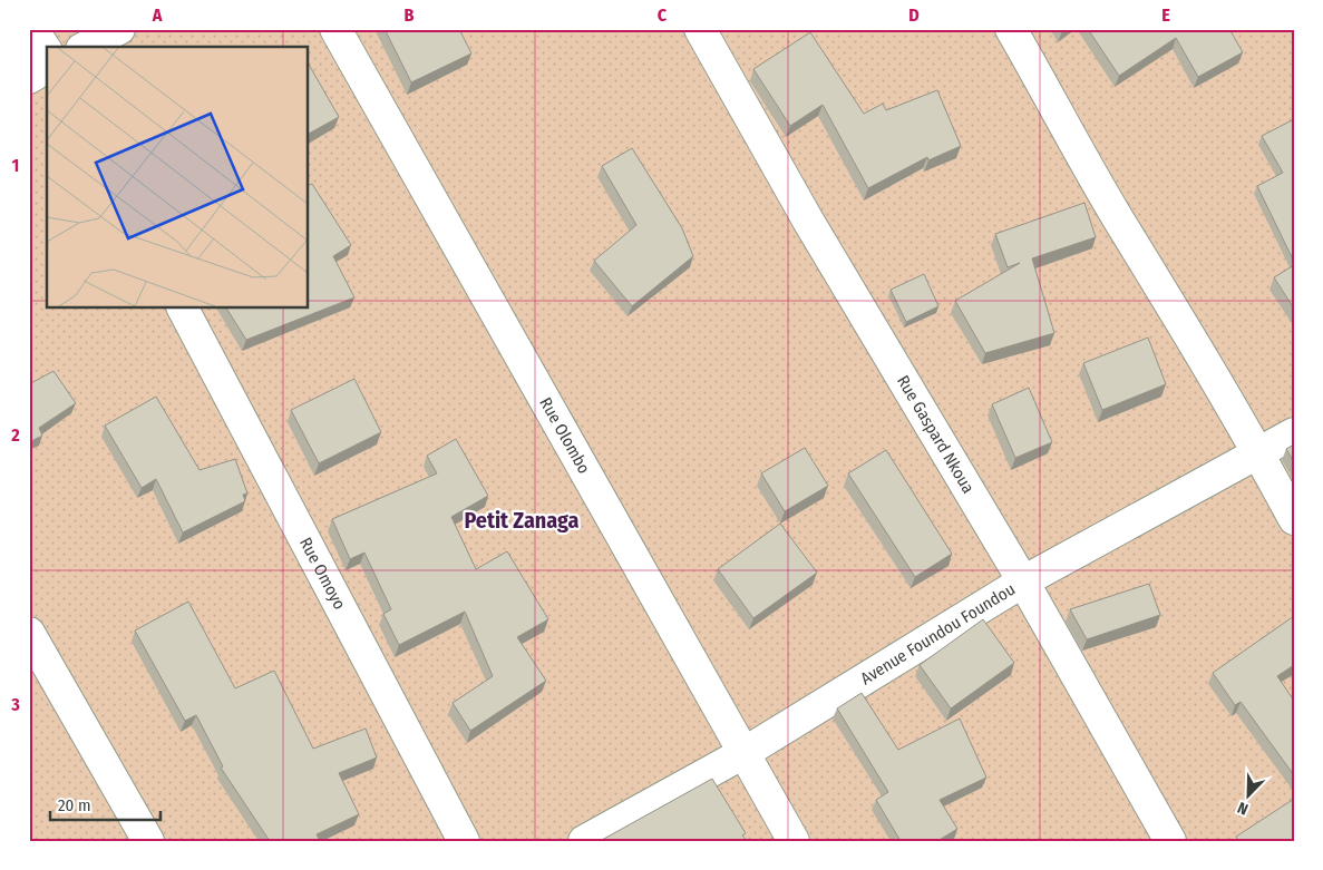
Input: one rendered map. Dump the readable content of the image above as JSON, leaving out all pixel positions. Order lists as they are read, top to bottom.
{
  "streets": {
    "street": [
      "Rue Olombo",
      "Rue Gaspard Nkoua",
      "Rue Omoyo",
      "Avenue Foundou Foundou"
    ]
  },
  "crossings": [
    ["Rue Olombo", "Avenue Foundou Foundou"],
    ["Rue Gaspard Nkoua", "Avenue Foundou Foundou"]
  ],
  "districts": ["Petit Zanaga"],
  "scale_bar": "20 m",
  "north": "bottom left",
  "grid": {
    "columns": [
      "A",
      "B",
      "C",
      "D",
      "E"
    ],
    "rows": ["1", "2", "3"]
  }
}
